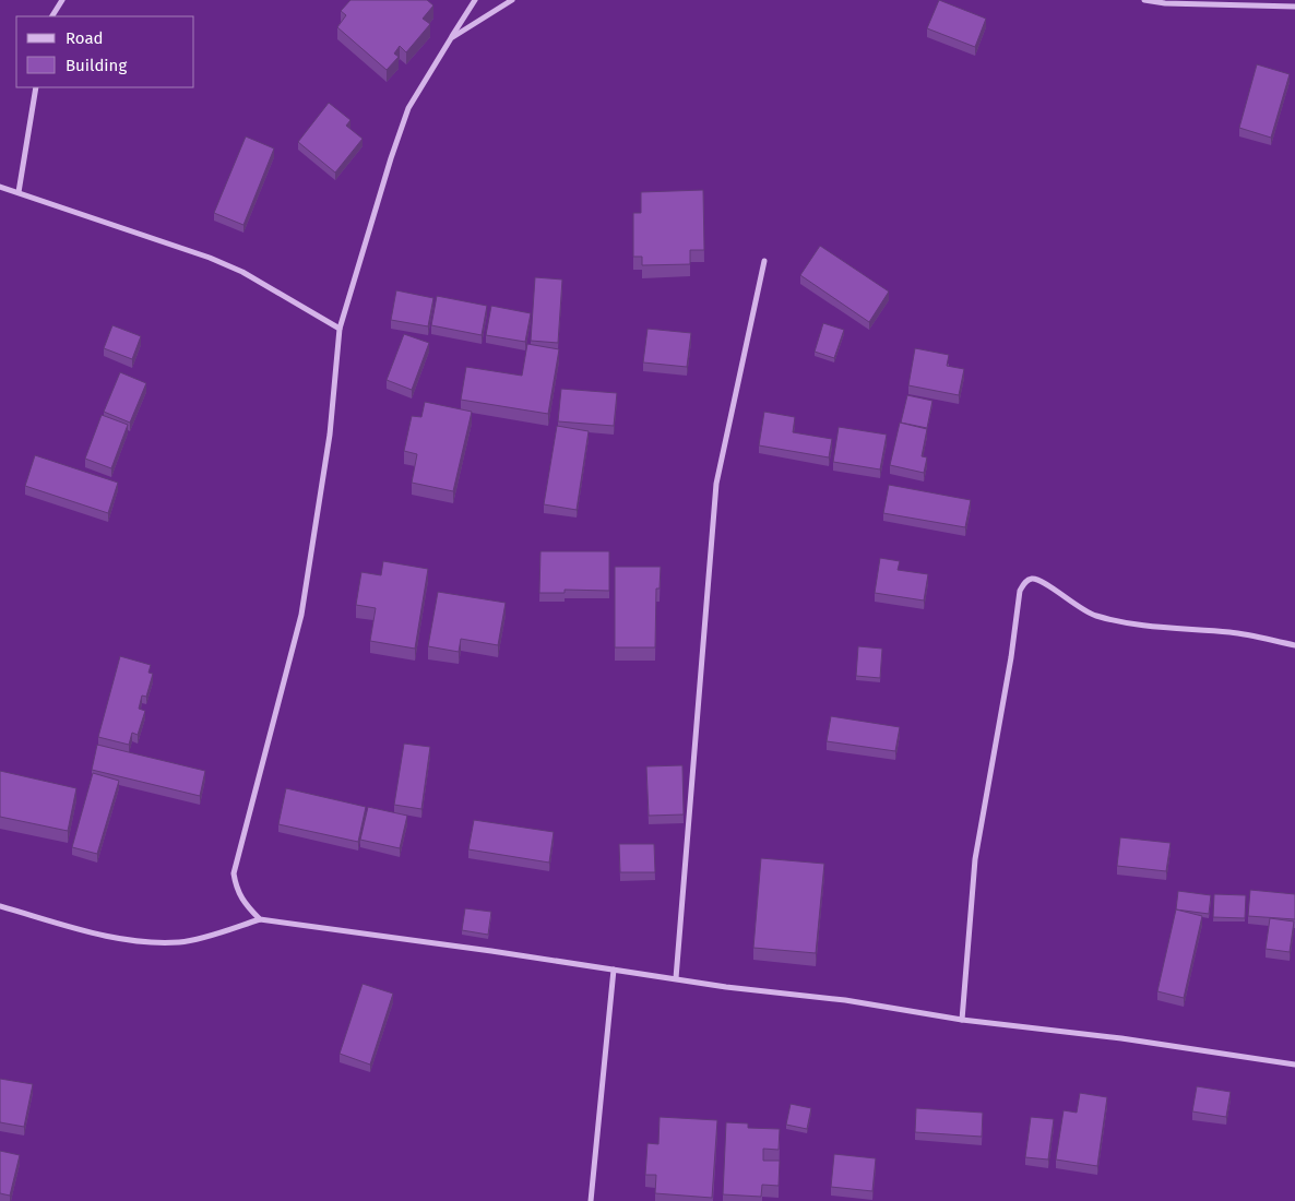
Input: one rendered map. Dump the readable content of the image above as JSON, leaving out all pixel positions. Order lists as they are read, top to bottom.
{
  "legend": ["Road", "Building"]
}
